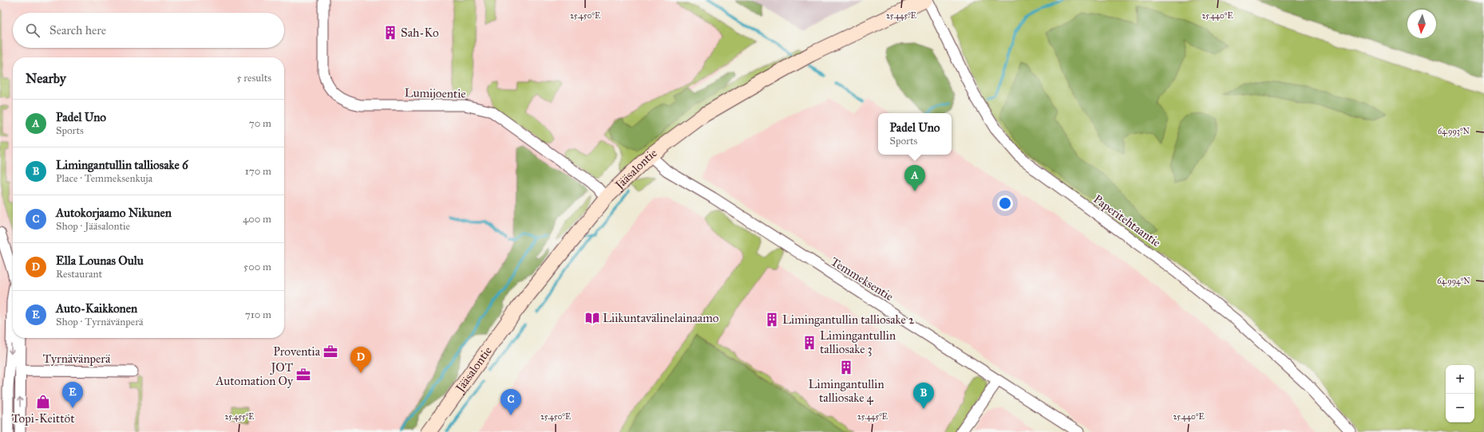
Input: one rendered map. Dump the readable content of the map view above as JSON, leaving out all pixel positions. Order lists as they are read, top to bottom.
{
  "streets": {
    "main road": ["Jääsalontie"],
    "street": [
      "Lumijoentie",
      "Paperitehtaantie",
      "Temmeksentie",
      "Tyrnävänperä"
    ]
  },
  "crossings": [
    ["Lumijoentie", "Jääsalontie"],
    ["Jääsalontie", "Paperitehtaantie"],
    ["Jääsalontie", "Temmeksentie"]
  ],
  "places": {
    "building": [
      "Sah-Ko",
      "Limingantullin talliosake 2",
      "Limingantullin talliosake 3",
      "Limingantullin talliosake 4"
    ],
    "library": ["Liikuntavälinelainaamo"],
    "office": ["Proventia", "JOT Automation Oy"],
    "shop": ["Topi-Keittöt"]
  },
  "north": "bottom",
  "page": {
    "search": "Search here",
    "heading": ["Nearby", "5 results"],
    "list": [
      {
        "mark": "A",
        "name": "Padel Uno",
        "note": "Sports",
        "value": "70 m"
      },
      {
        "mark": "B",
        "name": "Limingantullin talliosake 6",
        "note": "Place · Temmeksenkuja",
        "value": "170 m"
      },
      {
        "mark": "C",
        "name": "Autokorjaamo Nikunen",
        "note": "Shop · Jääsalontie",
        "value": "400 m"
      },
      {
        "mark": "D",
        "name": "Ella Lounas Oulu",
        "note": "Restaurant",
        "value": "500 m"
      },
      {
        "mark": "E",
        "name": "Auto-Kaikkonen",
        "note": "Shop · Tyrnävänperä",
        "value": "710 m"
      }
    ],
    "popup": ["Padel Uno", "Sports"],
    "pins": [
      "A",
      "D",
      "E",
      "B",
      "C"
    ],
    "map_buttons": ["+", "−"]
  },
  "coordinates": [
    "25.450°E",
    "25.445°E",
    "25.440°E",
    "64.993°N",
    "64.994°N",
    "25.455°E"
  ]
}
